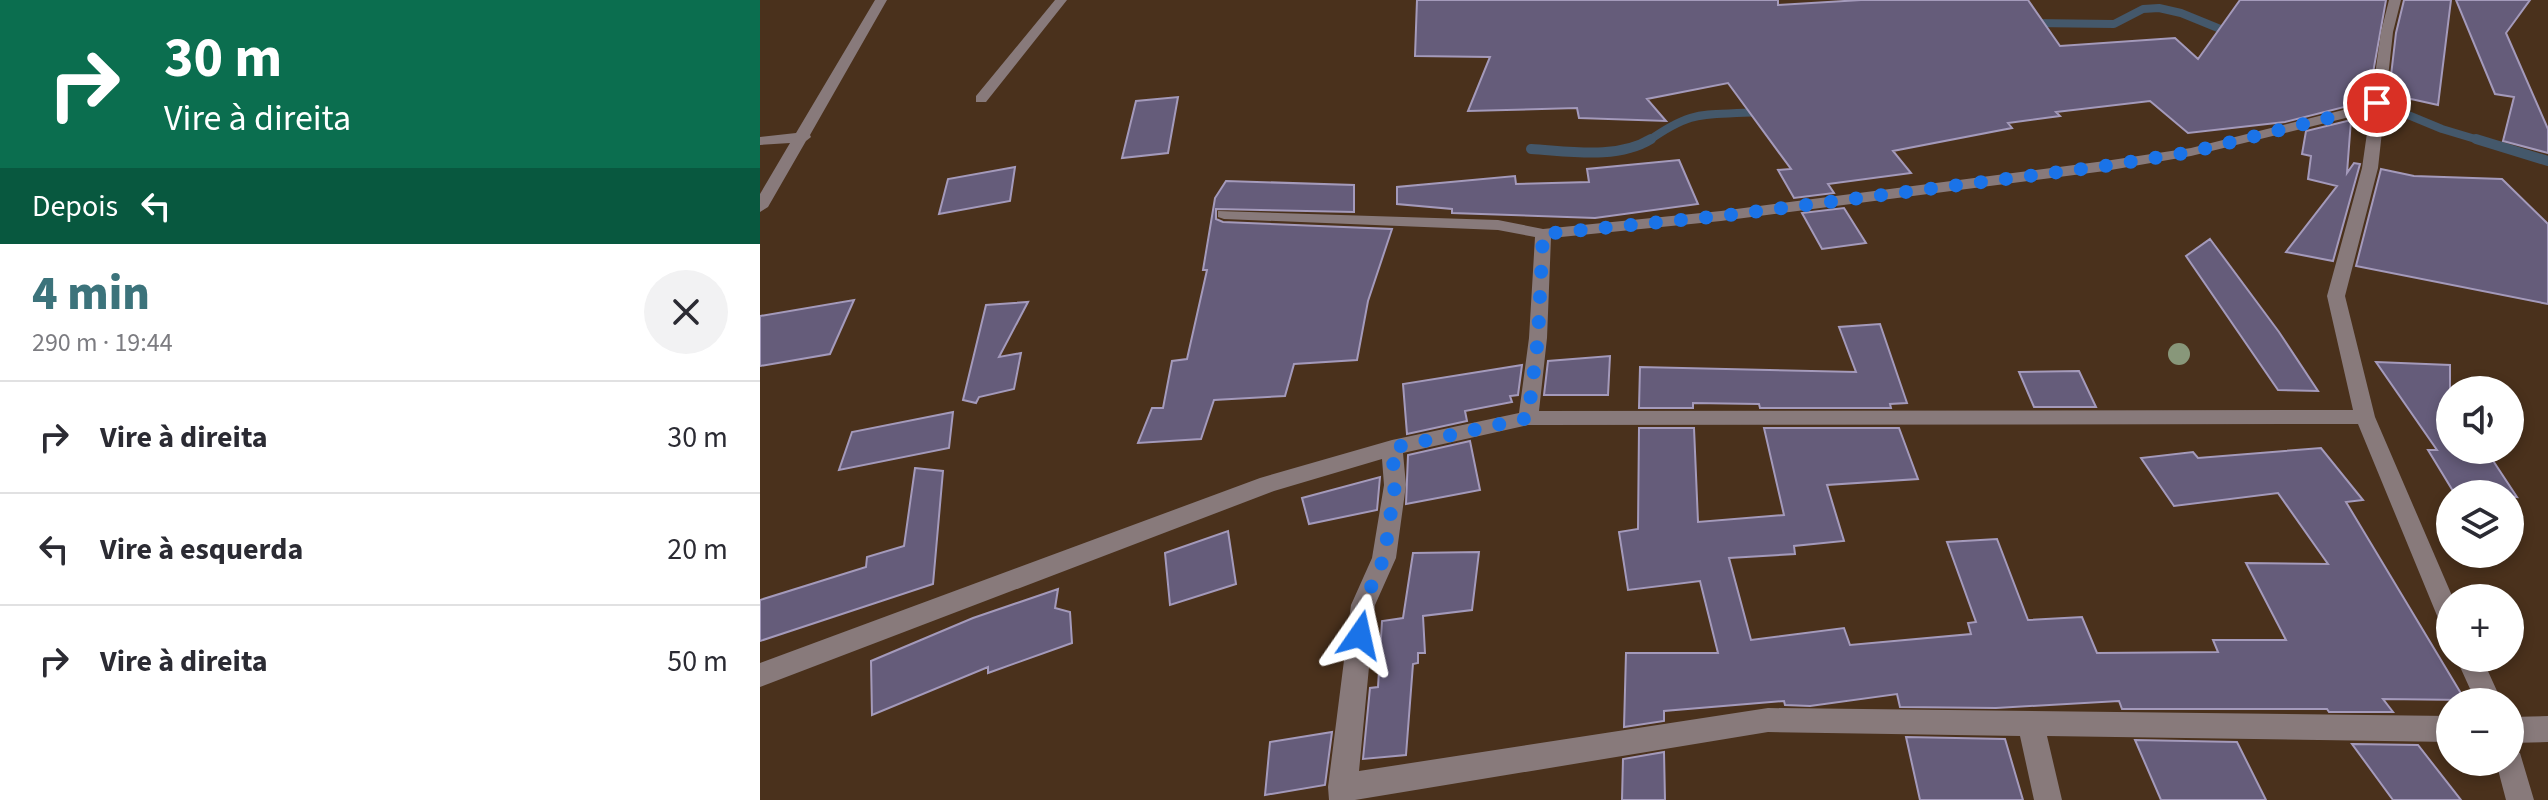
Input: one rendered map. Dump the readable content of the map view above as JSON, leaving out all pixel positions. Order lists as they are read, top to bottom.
{
  "page": {
    "turn": ["30 m", "Vire à direita"],
    "then": "Depois",
    "heading": ["4 min", "290 m · 19:44"],
    "map_buttons": ["+", "−"],
    "list": [
      {
        "name": "Vire à direita",
        "value": "30 m"
      },
      {
        "name": "Vire à esquerda",
        "value": "20 m"
      },
      {
        "name": "Vire à direita",
        "value": "50 m"
      }
    ]
  }
}
